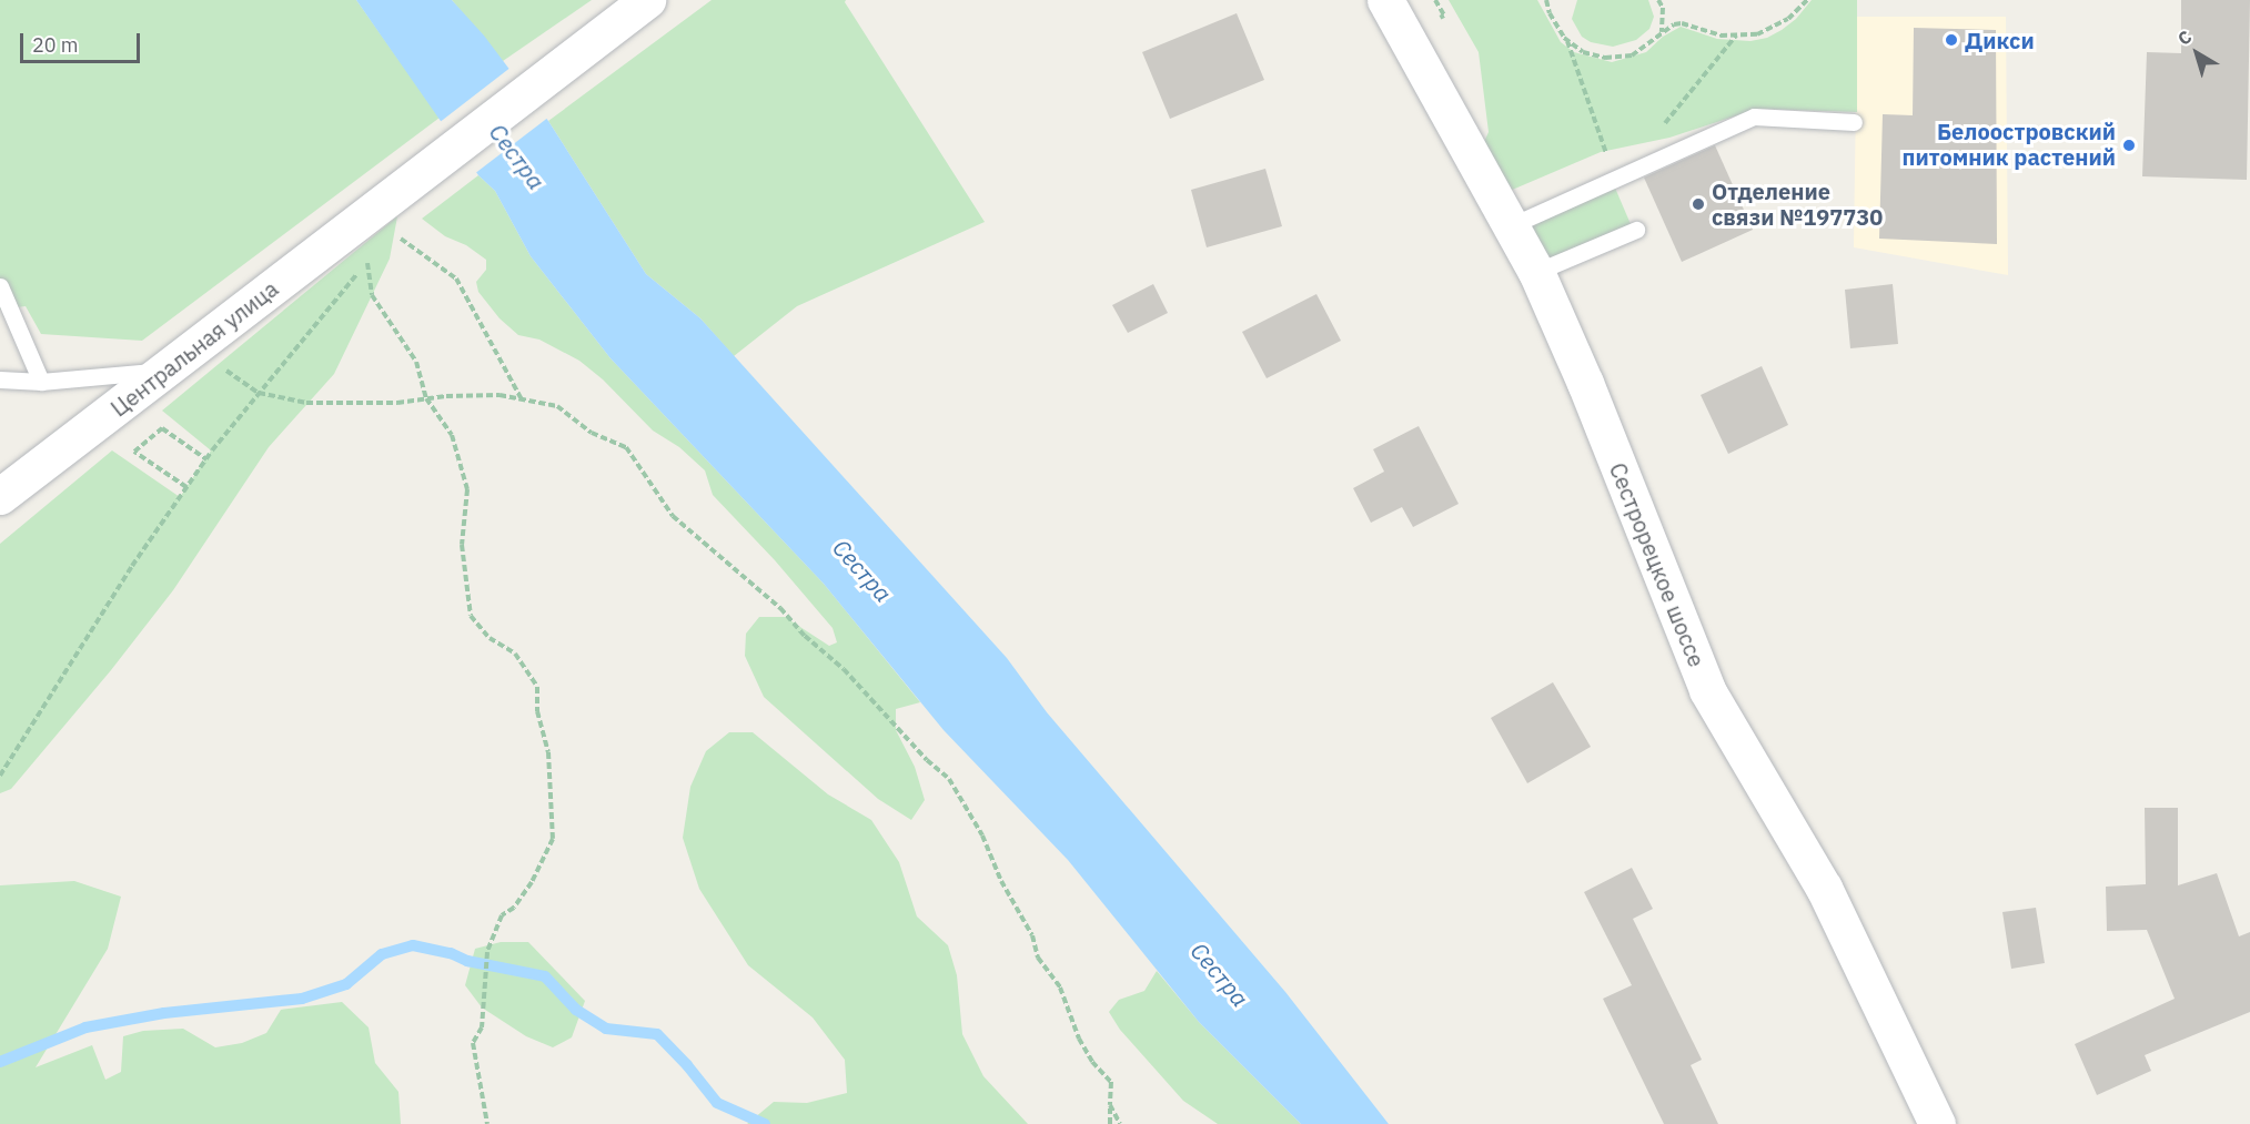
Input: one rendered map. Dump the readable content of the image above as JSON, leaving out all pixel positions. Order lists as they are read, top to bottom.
{
  "streets": {
    "street": ["Центральная улица", "Сестрорецкое шоссе"]
  },
  "water": ["Сестра"],
  "places": ["Дикси", "Белоостровский питомник растений", "Отделение связи №197730"],
  "scale_bar": "20 m",
  "north": "top left"
}
